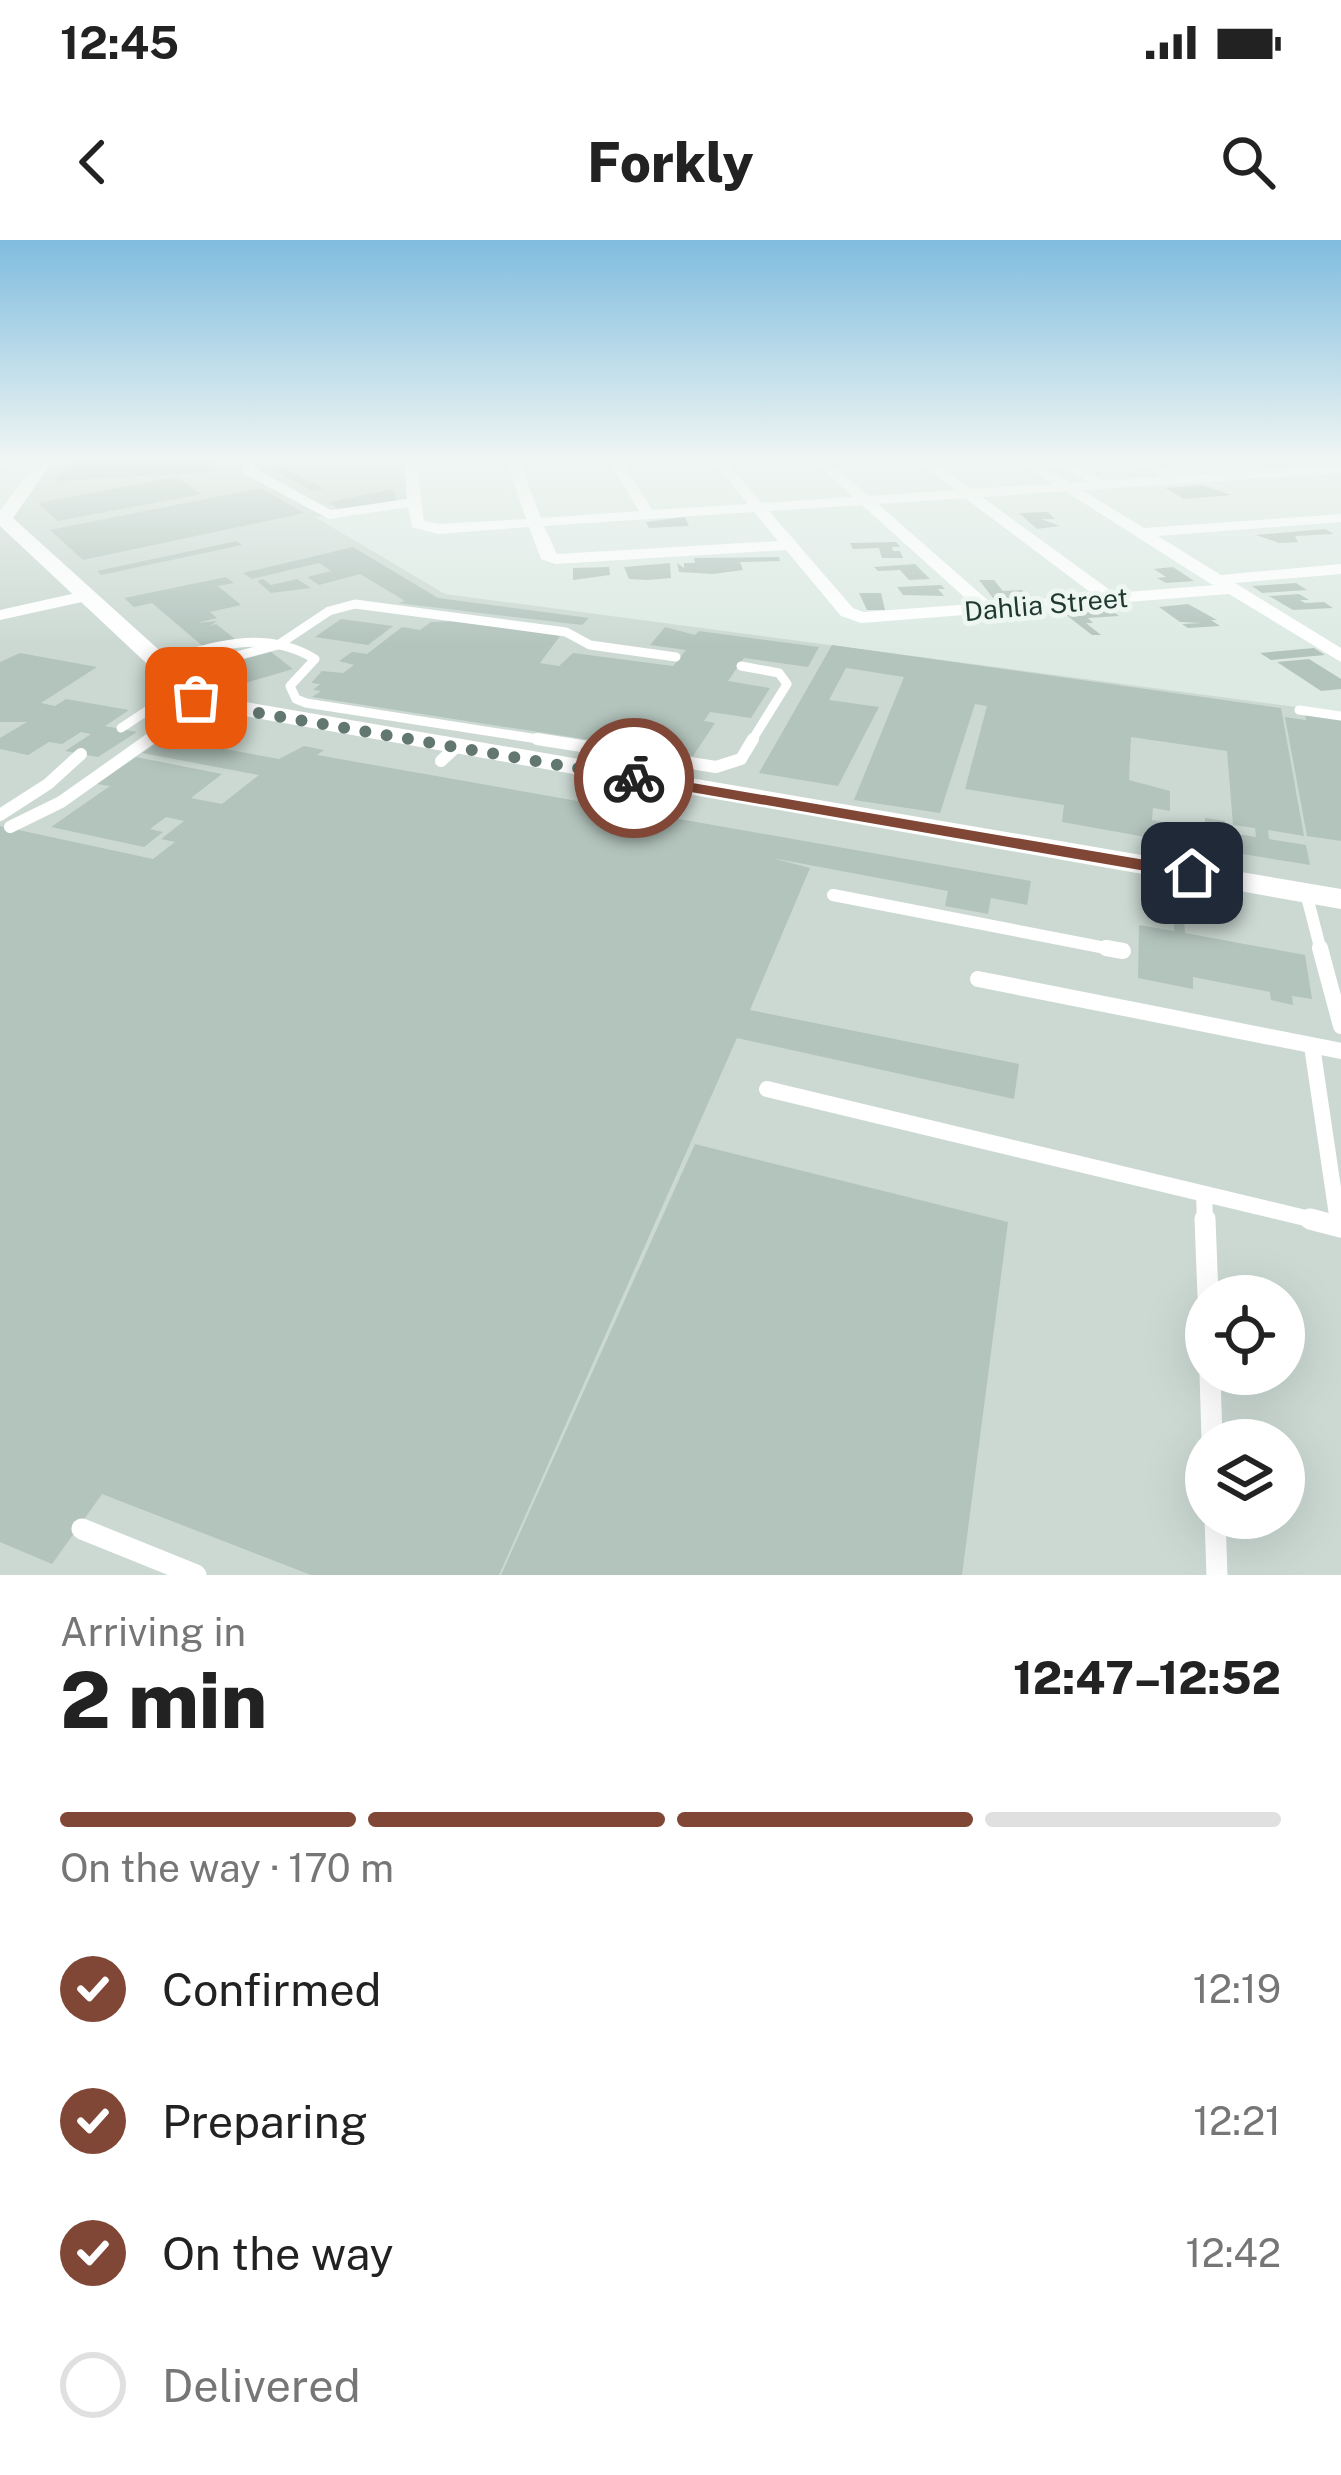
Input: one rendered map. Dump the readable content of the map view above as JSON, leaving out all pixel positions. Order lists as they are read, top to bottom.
{
  "streets": {
    "street": ["Dahlia Street"]
  },
  "page": {
    "status": "12:45",
    "header": "Forkly",
    "heading": ["2 min", "Arriving in", "12:47–12:52"],
    "bar": "On the way · 170 m",
    "list": [
      ["Confirmed", "12:19"],
      ["Preparing", "12:21"],
      ["On the way", "12:42"],
      "Delivered"
    ]
  }
}
